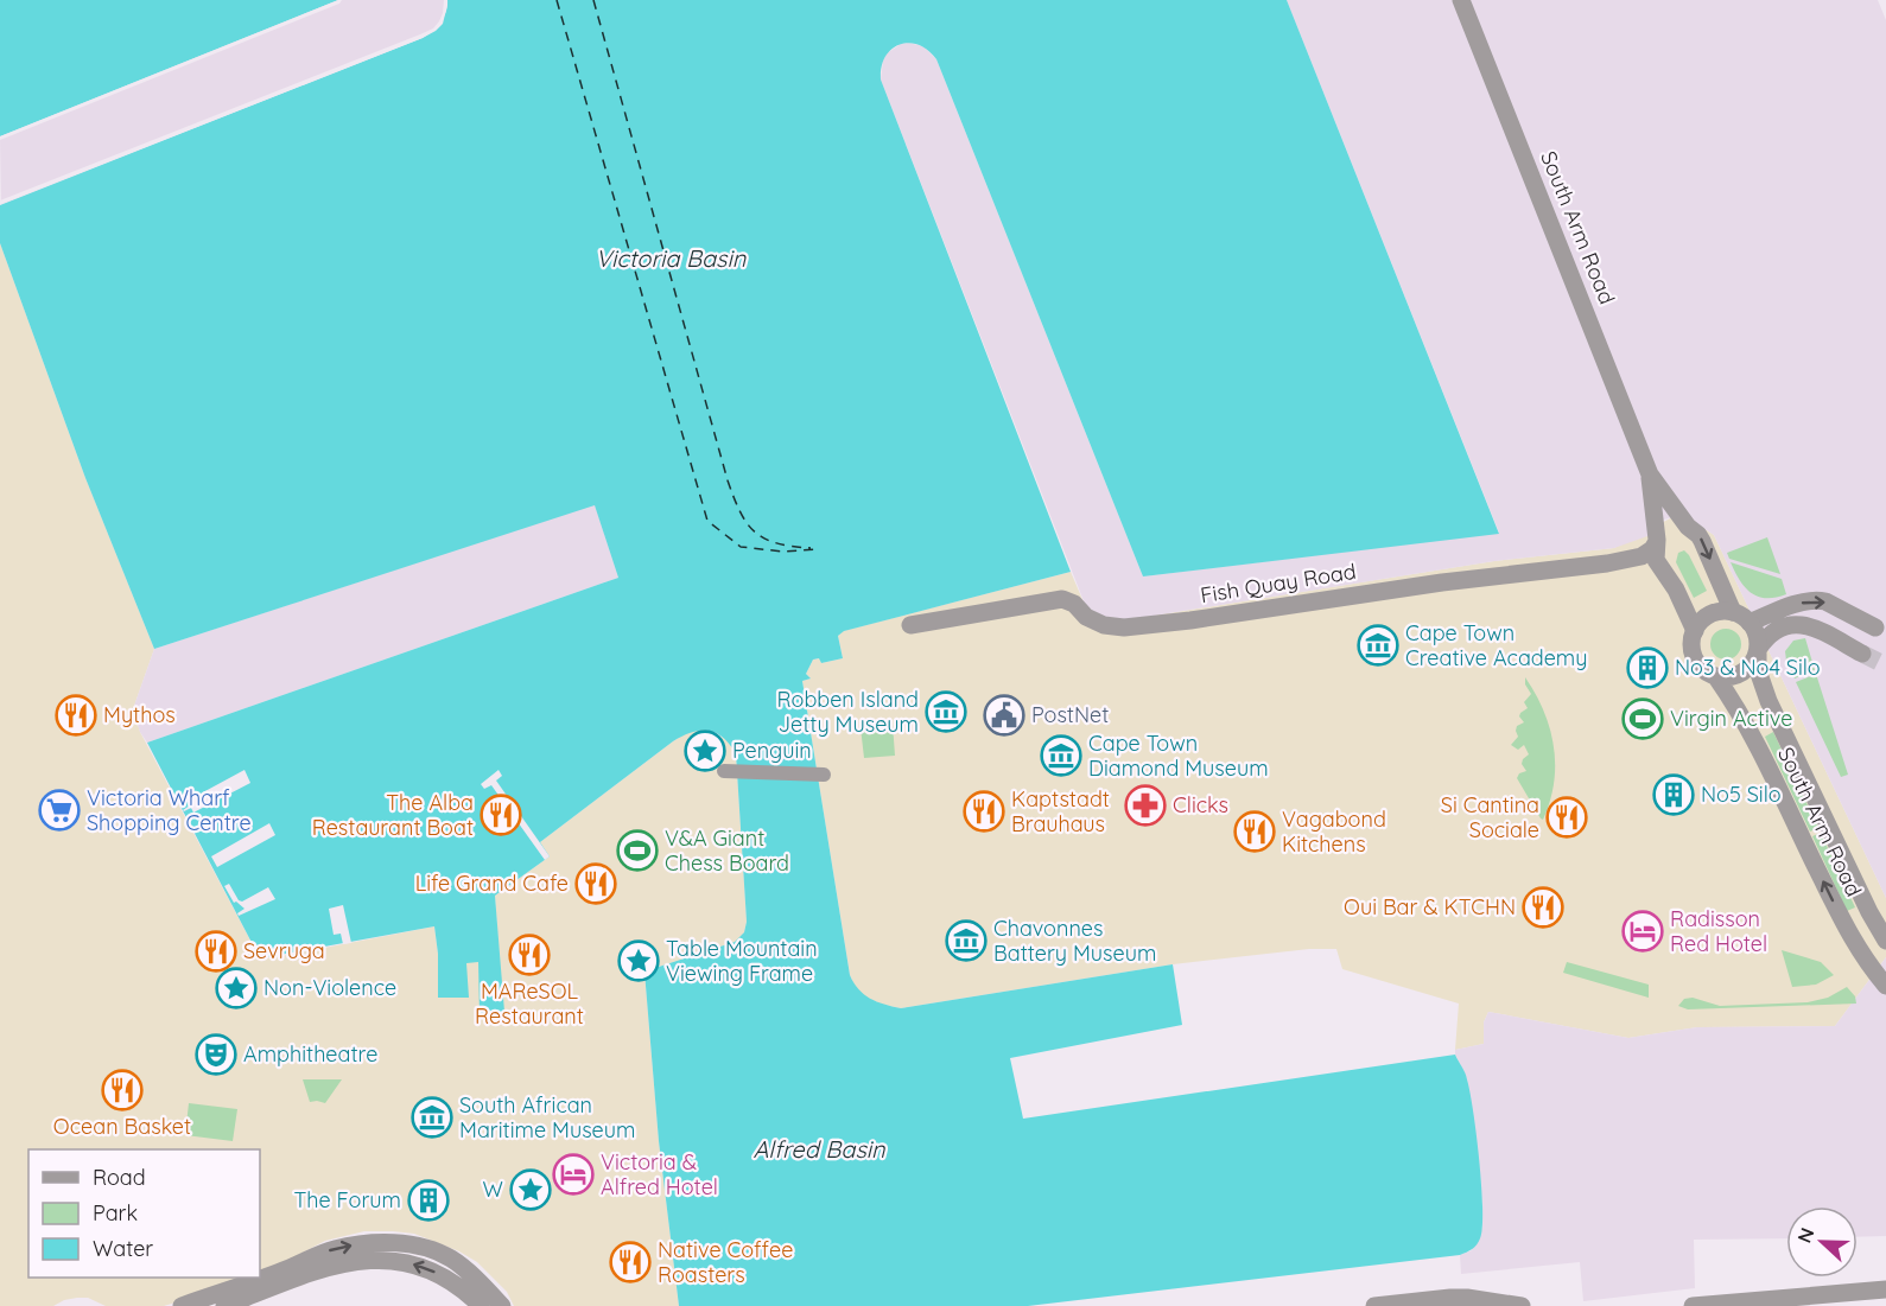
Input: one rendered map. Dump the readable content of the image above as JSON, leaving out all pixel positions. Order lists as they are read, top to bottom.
{
  "streets": {
    "street": ["South Arm Road", "Fish Quay Road"]
  },
  "crossings": [
    ["South Arm Road", "Fish Quay Road"]
  ],
  "water": ["Victoria Basin", "Alfred Basin"],
  "places": {
    "museum": [
      "Cape Town Creative Academy",
      "Robben Island Jetty Museum",
      "Cape Town Diamond Museum",
      "Chavonnes Battery Museum",
      "South African Maritime Museum"
    ],
    "building": ["No3 & No4 Silo", "No5 Silo", "The Forum"],
    "restaurant": [
      "Mythos",
      "Kaptstadt Brauhaus",
      "The Alba Restaurant Boat",
      "Si Cantina Sociale",
      "Vagabond Kitchens",
      "Life Grand Cafe",
      "Oui Bar & KTCHN",
      "Sevruga",
      "MAReSOL Restaurant",
      "Ocean Basket",
      "Native Coffee Roasters"
    ],
    "public building": ["PostNet"],
    "sports": ["Virgin Active", "V&A Giant Chess Board"],
    "place": [
      "Penguin",
      "Table Mountain Viewing Frame",
      "Non-Violence",
      "W"
    ],
    "pharmacy": ["Clicks"],
    "supermarket": ["Victoria Wharf Shopping Centre"],
    "hotel": ["Radisson Red Hotel", "Victoria & Alfred Hotel"],
    "theatre": ["Amphitheatre"]
  },
  "legend": ["Road", "Park", "Water"],
  "north": "left"
}
